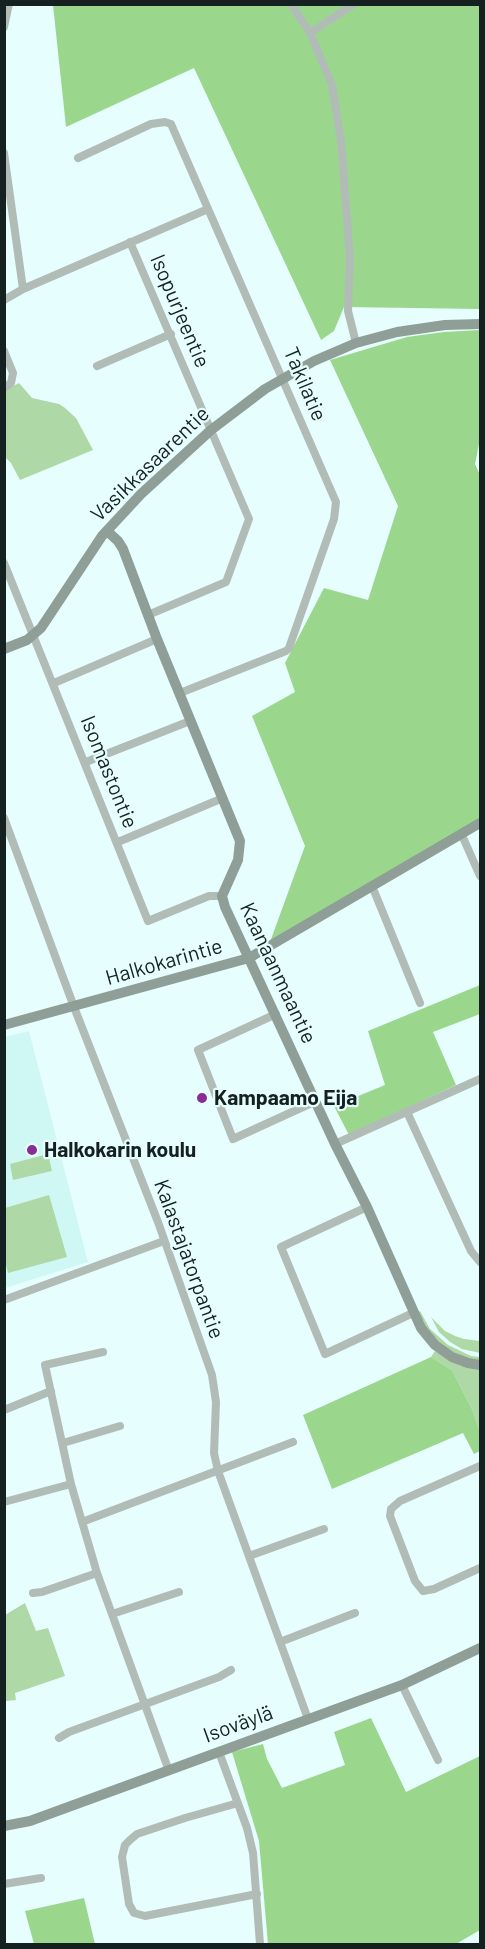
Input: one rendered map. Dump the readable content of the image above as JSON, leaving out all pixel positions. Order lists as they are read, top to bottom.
{
  "streets": {
    "street": [
      "Isopurjeentie",
      "Takilatie",
      "Vasikkasaarentie",
      "Isomastontie",
      "Halkokarintie",
      "Kaanaanmaantie",
      "Kalastajatorpantie",
      "Isoväylä"
    ]
  },
  "crossings": [
    ["Isopurjeentie", "Vasikkasaarentie"],
    ["Isopurjeentie", "Kaanaanmaantie"],
    ["Takilatie", "Vasikkasaarentie"],
    ["Takilatie", "Kaanaanmaantie"],
    ["Vasikkasaarentie", "Isomastontie"],
    ["Vasikkasaarentie", "Kaanaanmaantie"],
    ["Isomastontie", "Kaanaanmaantie"],
    ["Halkokarintie", "Kaanaanmaantie"],
    ["Halkokarintie", "Kalastajatorpantie"],
    ["Kalastajatorpantie", "Isoväylä"]
  ],
  "places": ["Kampaamo Eija", "Halkokarin koulu"]
}
